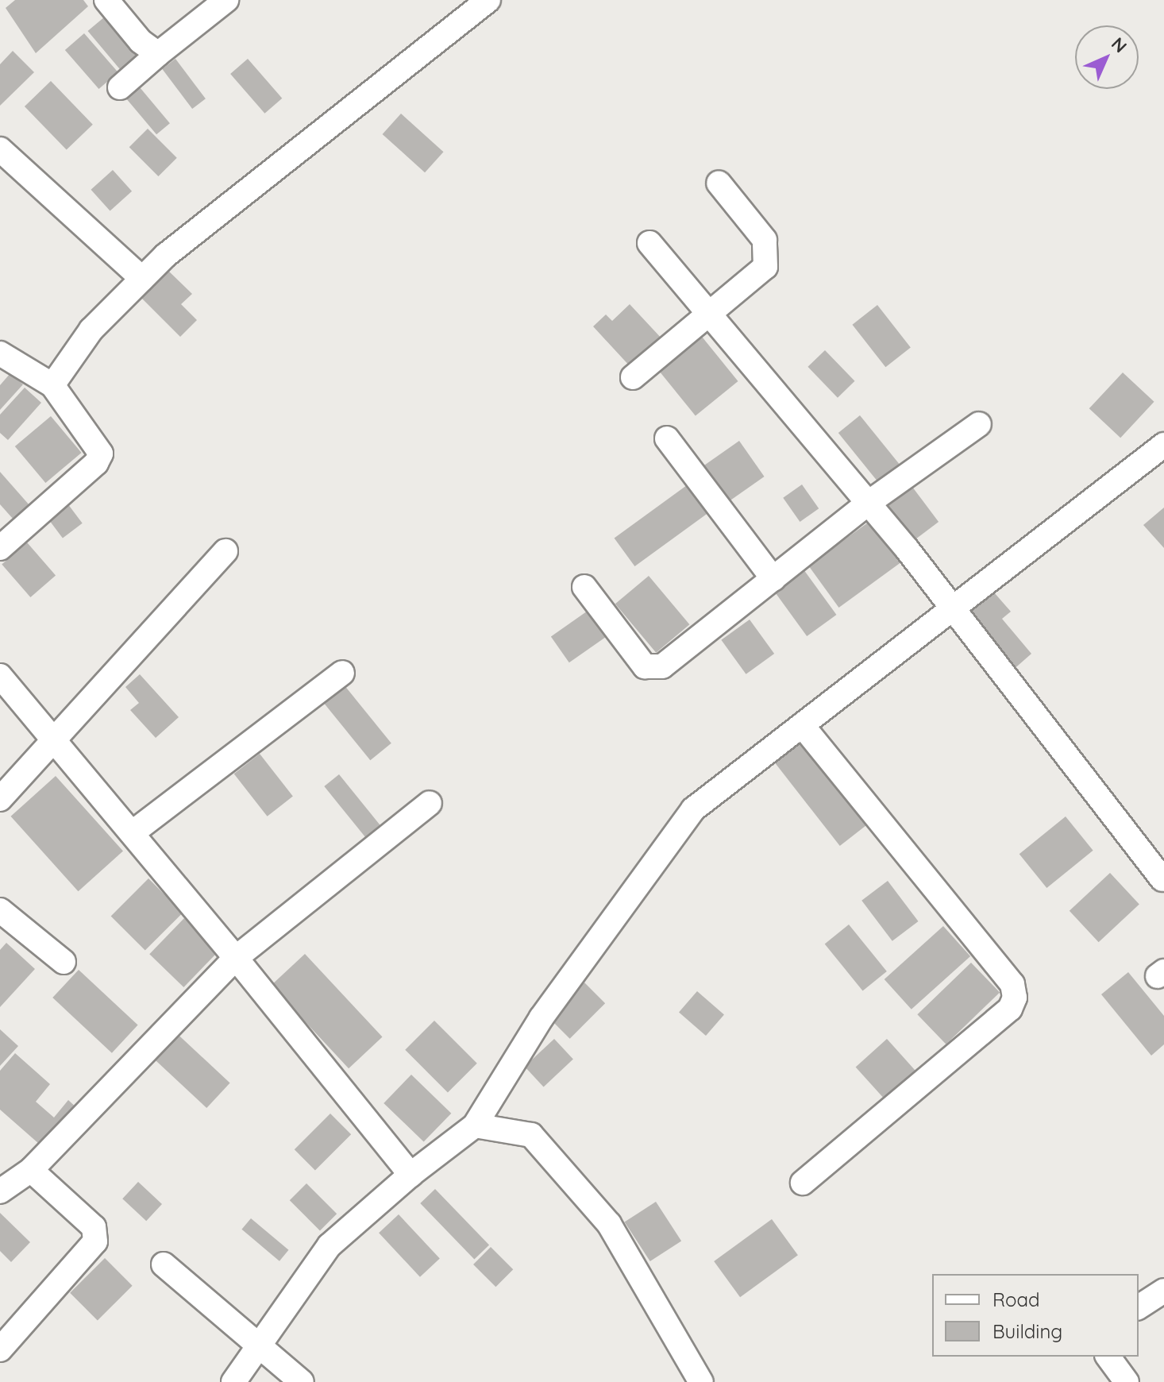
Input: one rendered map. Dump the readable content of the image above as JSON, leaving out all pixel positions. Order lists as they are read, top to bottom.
{
  "legend": ["Road", "Building"],
  "north": "top right"
}
